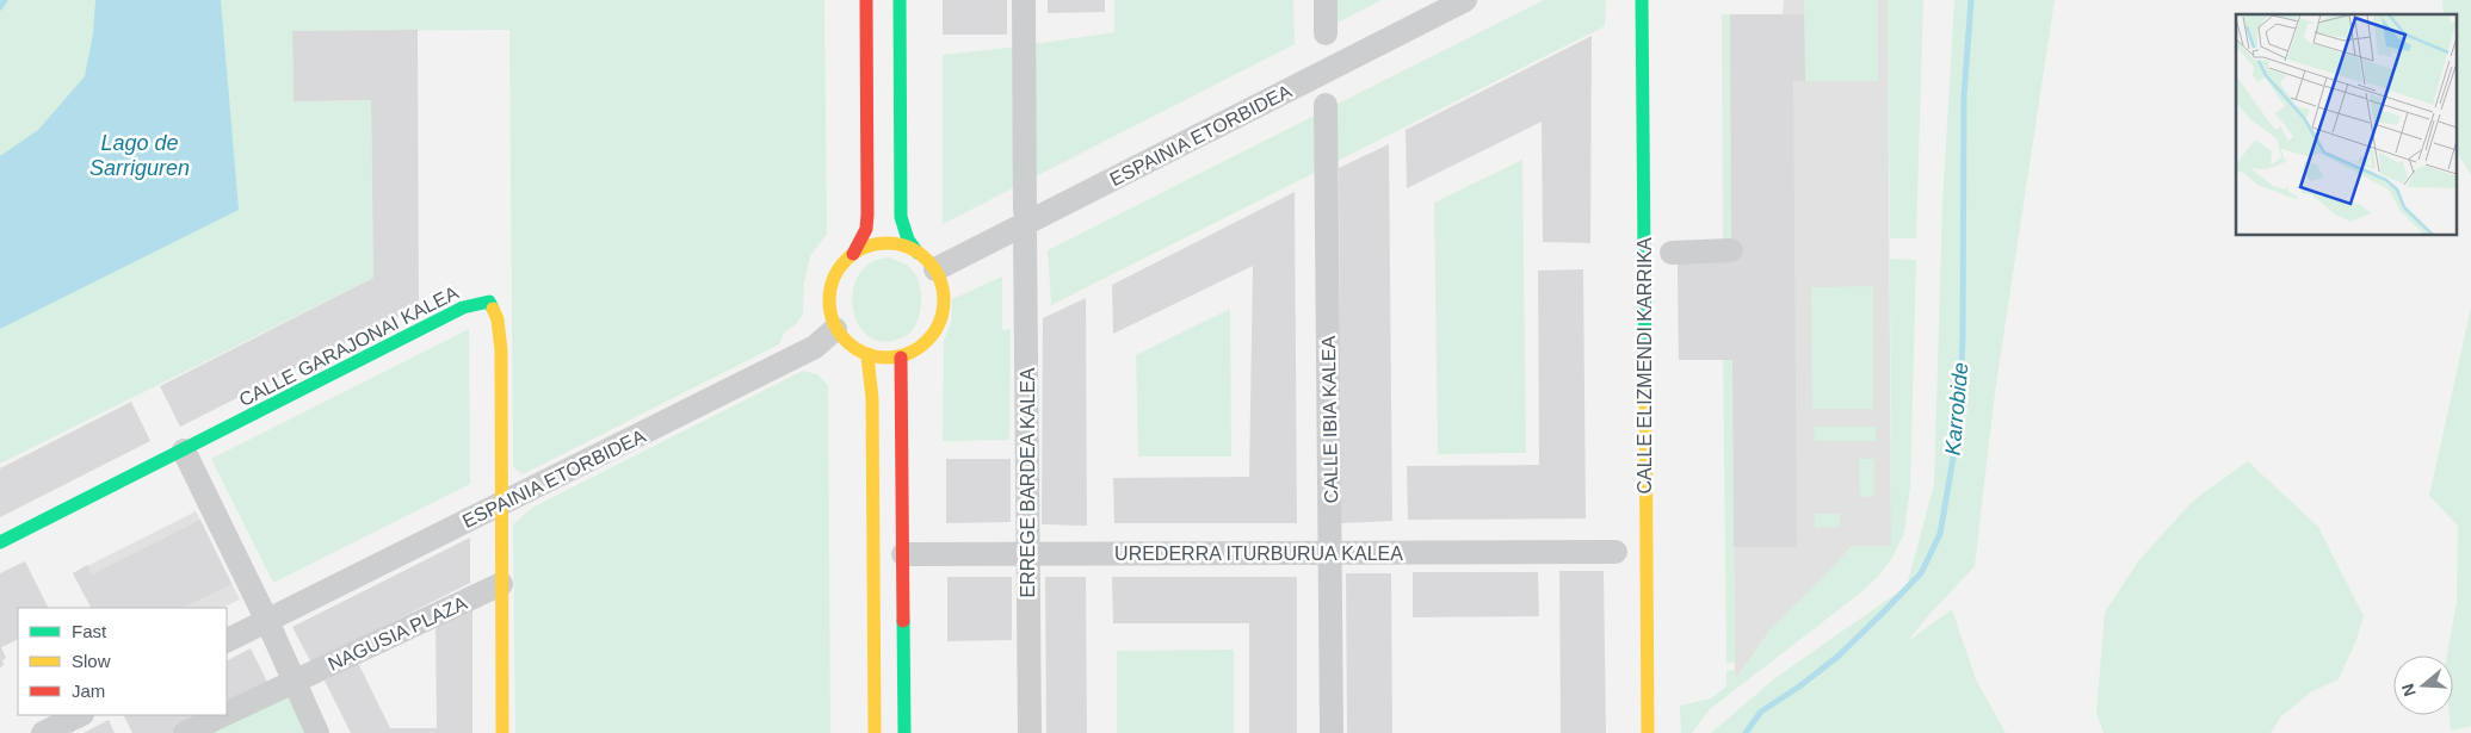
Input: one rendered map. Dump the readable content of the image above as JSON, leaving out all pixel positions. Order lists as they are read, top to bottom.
{
  "streets": {
    "street": [
      "ESPAINIA ETORBIDEA",
      "CALLE GARAJONAI KALEA",
      "CALLE ELIZMENDI KARRIKA",
      "CALLE IBIA KALEA",
      "ERREGE BARDEA KALEA",
      "UREDERRA ITURBURUA KALEA",
      "NAGUSIA PLAZA"
    ]
  },
  "crossings": [
    ["ESPAINIA ETORBIDEA", "CALLE GARAJONAI KALEA"],
    ["CALLE GARAJONAI KALEA", "NAGUSIA PLAZA"],
    ["CALLE IBIA KALEA", "UREDERRA ITURBURUA KALEA"],
    ["ERREGE BARDEA KALEA", "UREDERRA ITURBURUA KALEA"]
  ],
  "water": ["Lago de Sarriguren", "Karrobide"],
  "legend": ["Fast", "Slow", "Jam"],
  "north": "left"
}
